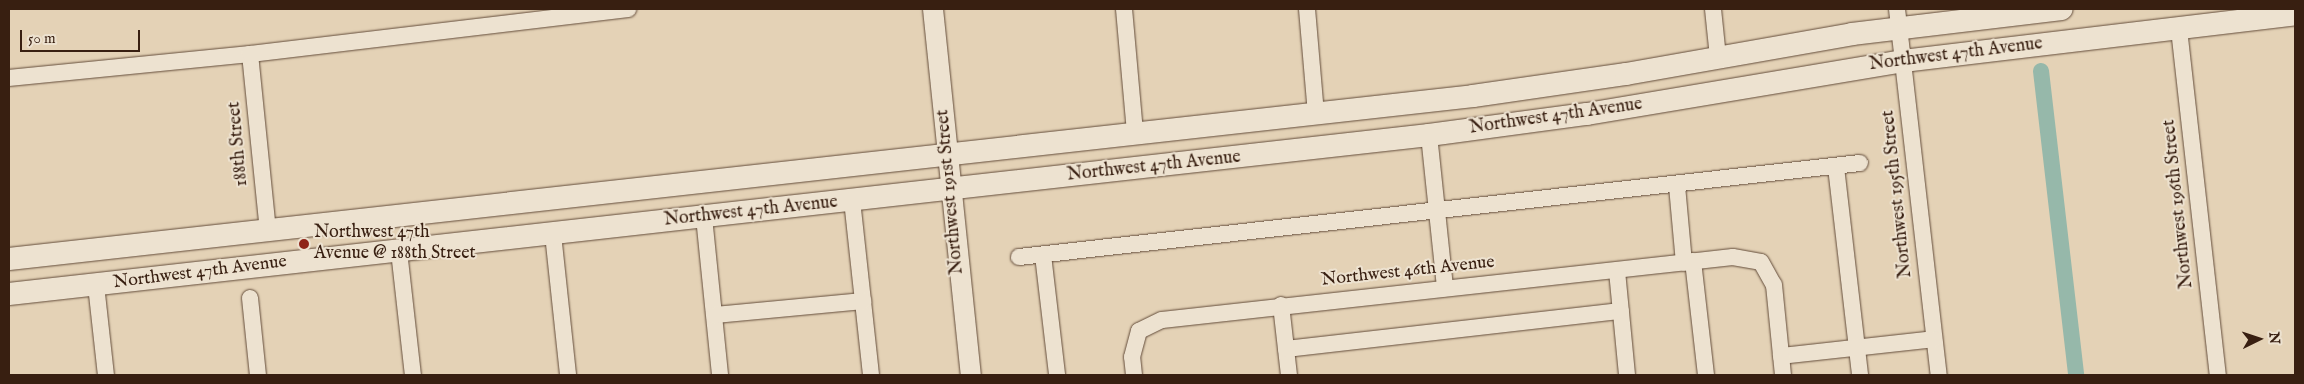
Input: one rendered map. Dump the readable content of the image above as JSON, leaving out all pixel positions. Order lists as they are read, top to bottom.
{
  "streets": {
    "main road": ["Northwest 47th Avenue"],
    "street": [
      "188th Street",
      "Northwest 191st Street",
      "Northwest 195th Street",
      "Northwest 196th Street",
      "Northwest 46th Avenue"
    ]
  },
  "crossings": [
    ["Northwest 47th Avenue", "188th Street"],
    ["Northwest 47th Avenue", "Northwest 191st Street"],
    ["Northwest 47th Avenue", "Northwest 195th Street"],
    ["Northwest 47th Avenue", "Northwest 196th Street"]
  ],
  "places": ["Northwest 47th Avenue @ 188th Street"],
  "scale_bar": "50 m",
  "north": "right"
}
